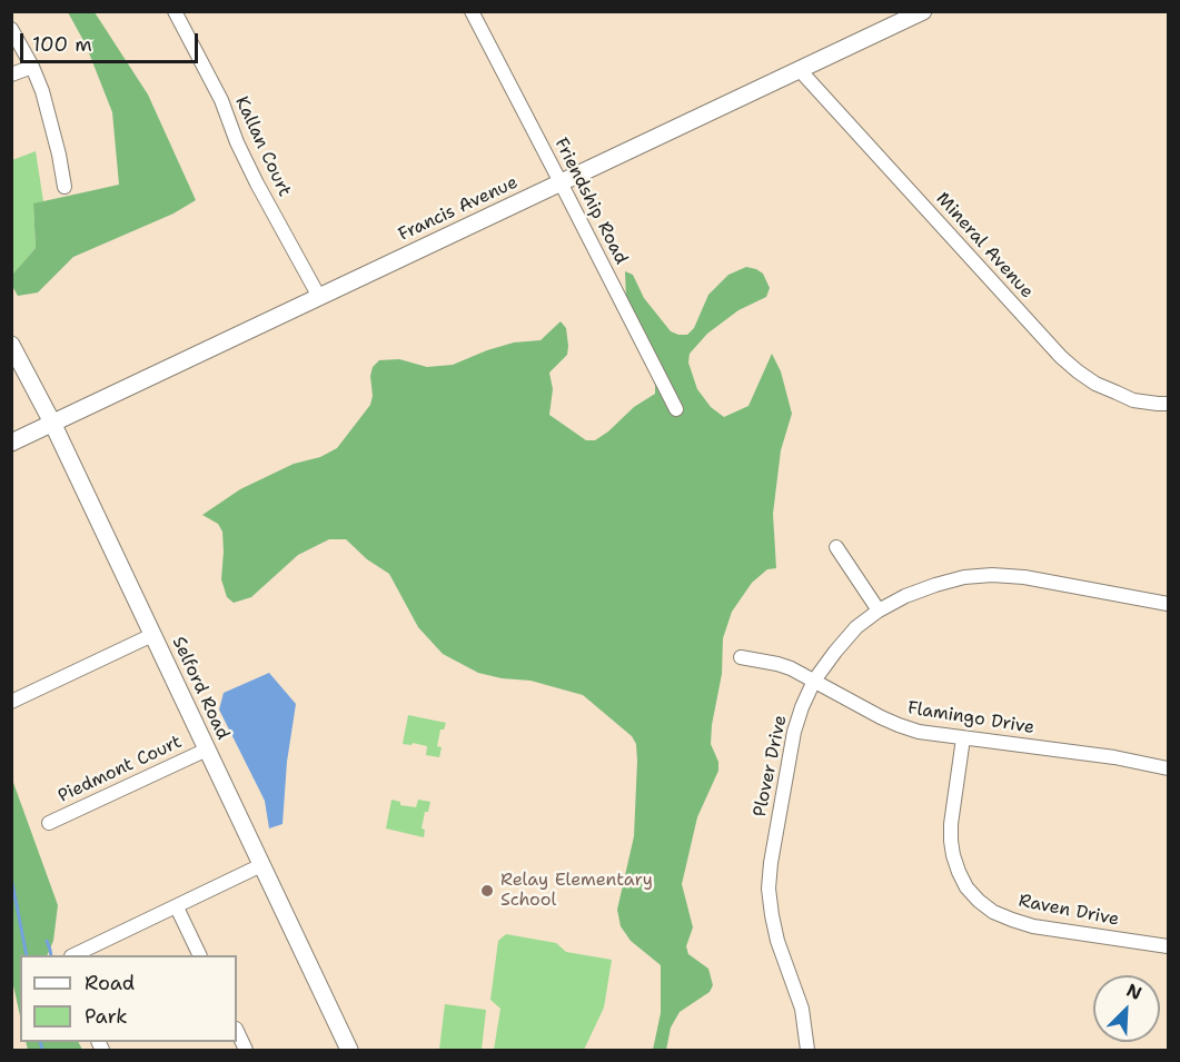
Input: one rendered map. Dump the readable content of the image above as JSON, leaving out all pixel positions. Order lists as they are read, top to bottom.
{
  "streets": {
    "street": [
      "Kallan Court",
      "Friendship Road",
      "Francis Avenue",
      "Mineral Avenue",
      "Selford Road",
      "Flamingo Drive",
      "Plover Drive",
      "Piedmont Court",
      "Raven Drive"
    ]
  },
  "crossings": [
    ["Kallan Court", "Francis Avenue"],
    ["Friendship Road", "Francis Avenue"],
    ["Francis Avenue", "Mineral Avenue"],
    ["Francis Avenue", "Selford Road"],
    ["Selford Road", "Piedmont Court"],
    ["Flamingo Drive", "Plover Drive"],
    ["Flamingo Drive", "Raven Drive"]
  ],
  "places": ["Relay Elementary School"],
  "legend": ["Road", "Park"],
  "scale_bar": "100 m",
  "north": "top right"
}
